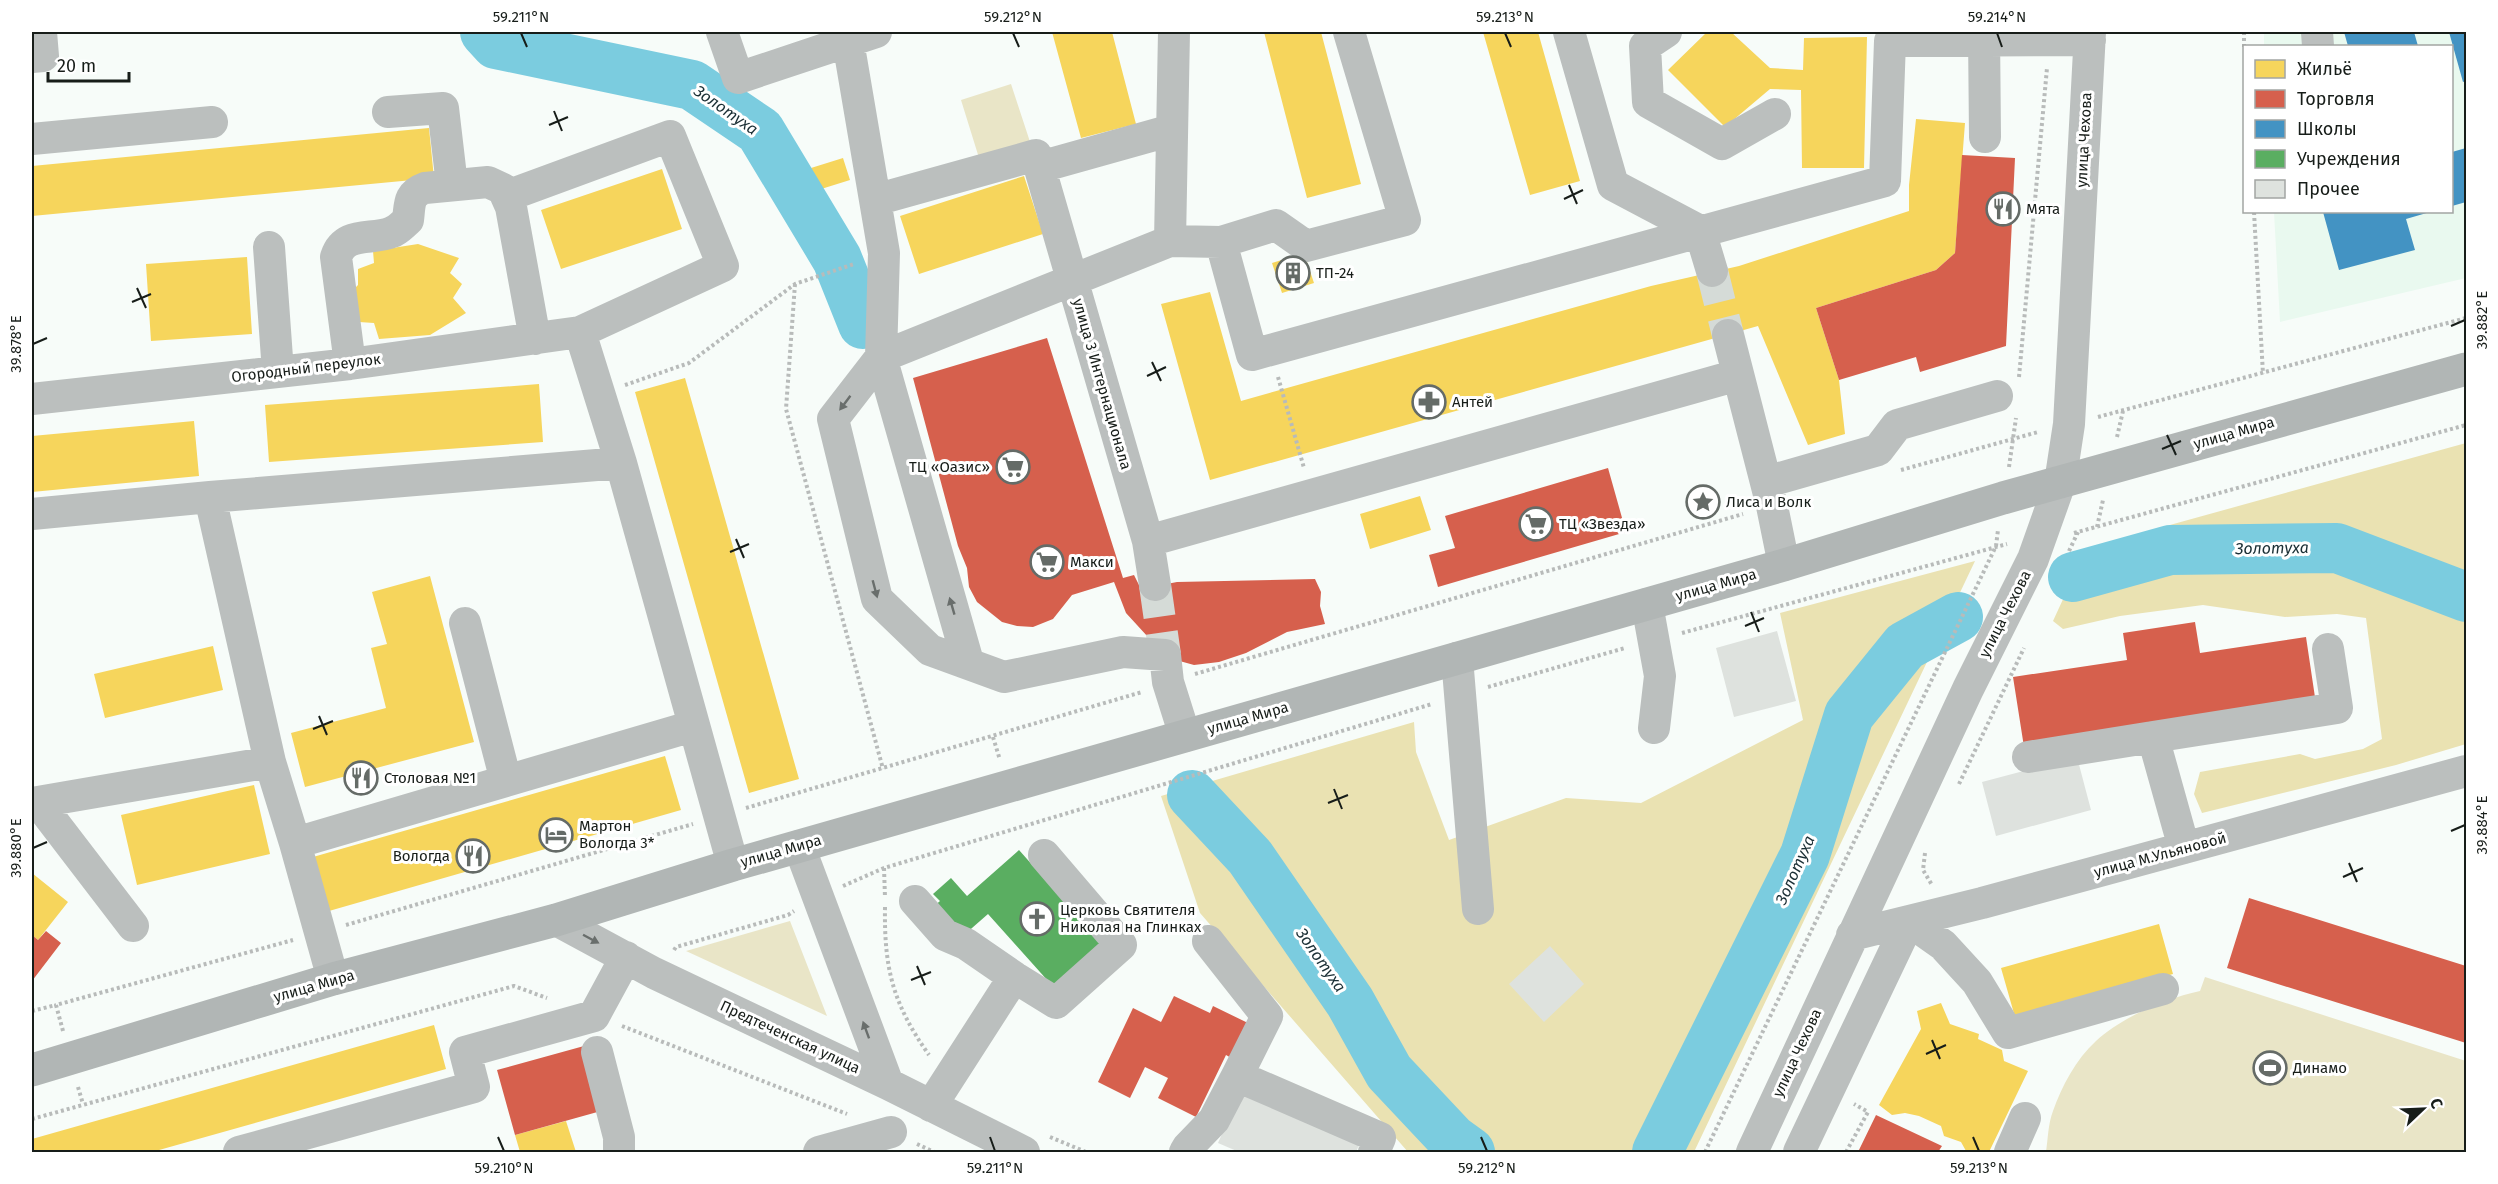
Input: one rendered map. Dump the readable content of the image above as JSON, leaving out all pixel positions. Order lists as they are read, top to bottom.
{
  "streets": {
    "main road": ["улица Мира"],
    "street": [
      "улица Чехова",
      "Огородный переулок",
      "улица 3 Интернационала",
      "улица М.Ульяновой",
      "Предтеченская улица"
    ]
  },
  "crossings": [
    ["улица Чехова", "улица Мира"],
    ["улица Чехова", "улица М.Ульяновой"],
    ["улица Мира", "Предтеченская улица"]
  ],
  "water": ["Золотуха"],
  "places": {
    "restaurant": ["Мята", "Столовая №1", "Вологда"],
    "building": ["ТП-24"],
    "pharmacy": ["Антей"],
    "supermarket": ["ТЦ «Оазис»", "ТЦ «Звезда»", "Макси"],
    "place": ["Лиса и Волк"],
    "hotel": ["Мартон Вологда 3*"],
    "church": ["Церковь Святителя Николая на Глинках"],
    "sports": ["Динамо"]
  },
  "legend": [
    "Жильё",
    "Торговля",
    "Школы",
    "Учреждения",
    "Прочее"
  ],
  "scale_bar": "20 m",
  "north": "top right",
  "coordinates": [
    "59.211°N",
    "59.212°N",
    "59.213°N",
    "59.214°N",
    "39.882°E",
    "39.878°E",
    "39.884°E",
    "39.880°E",
    "59.210°N"
  ]
}
